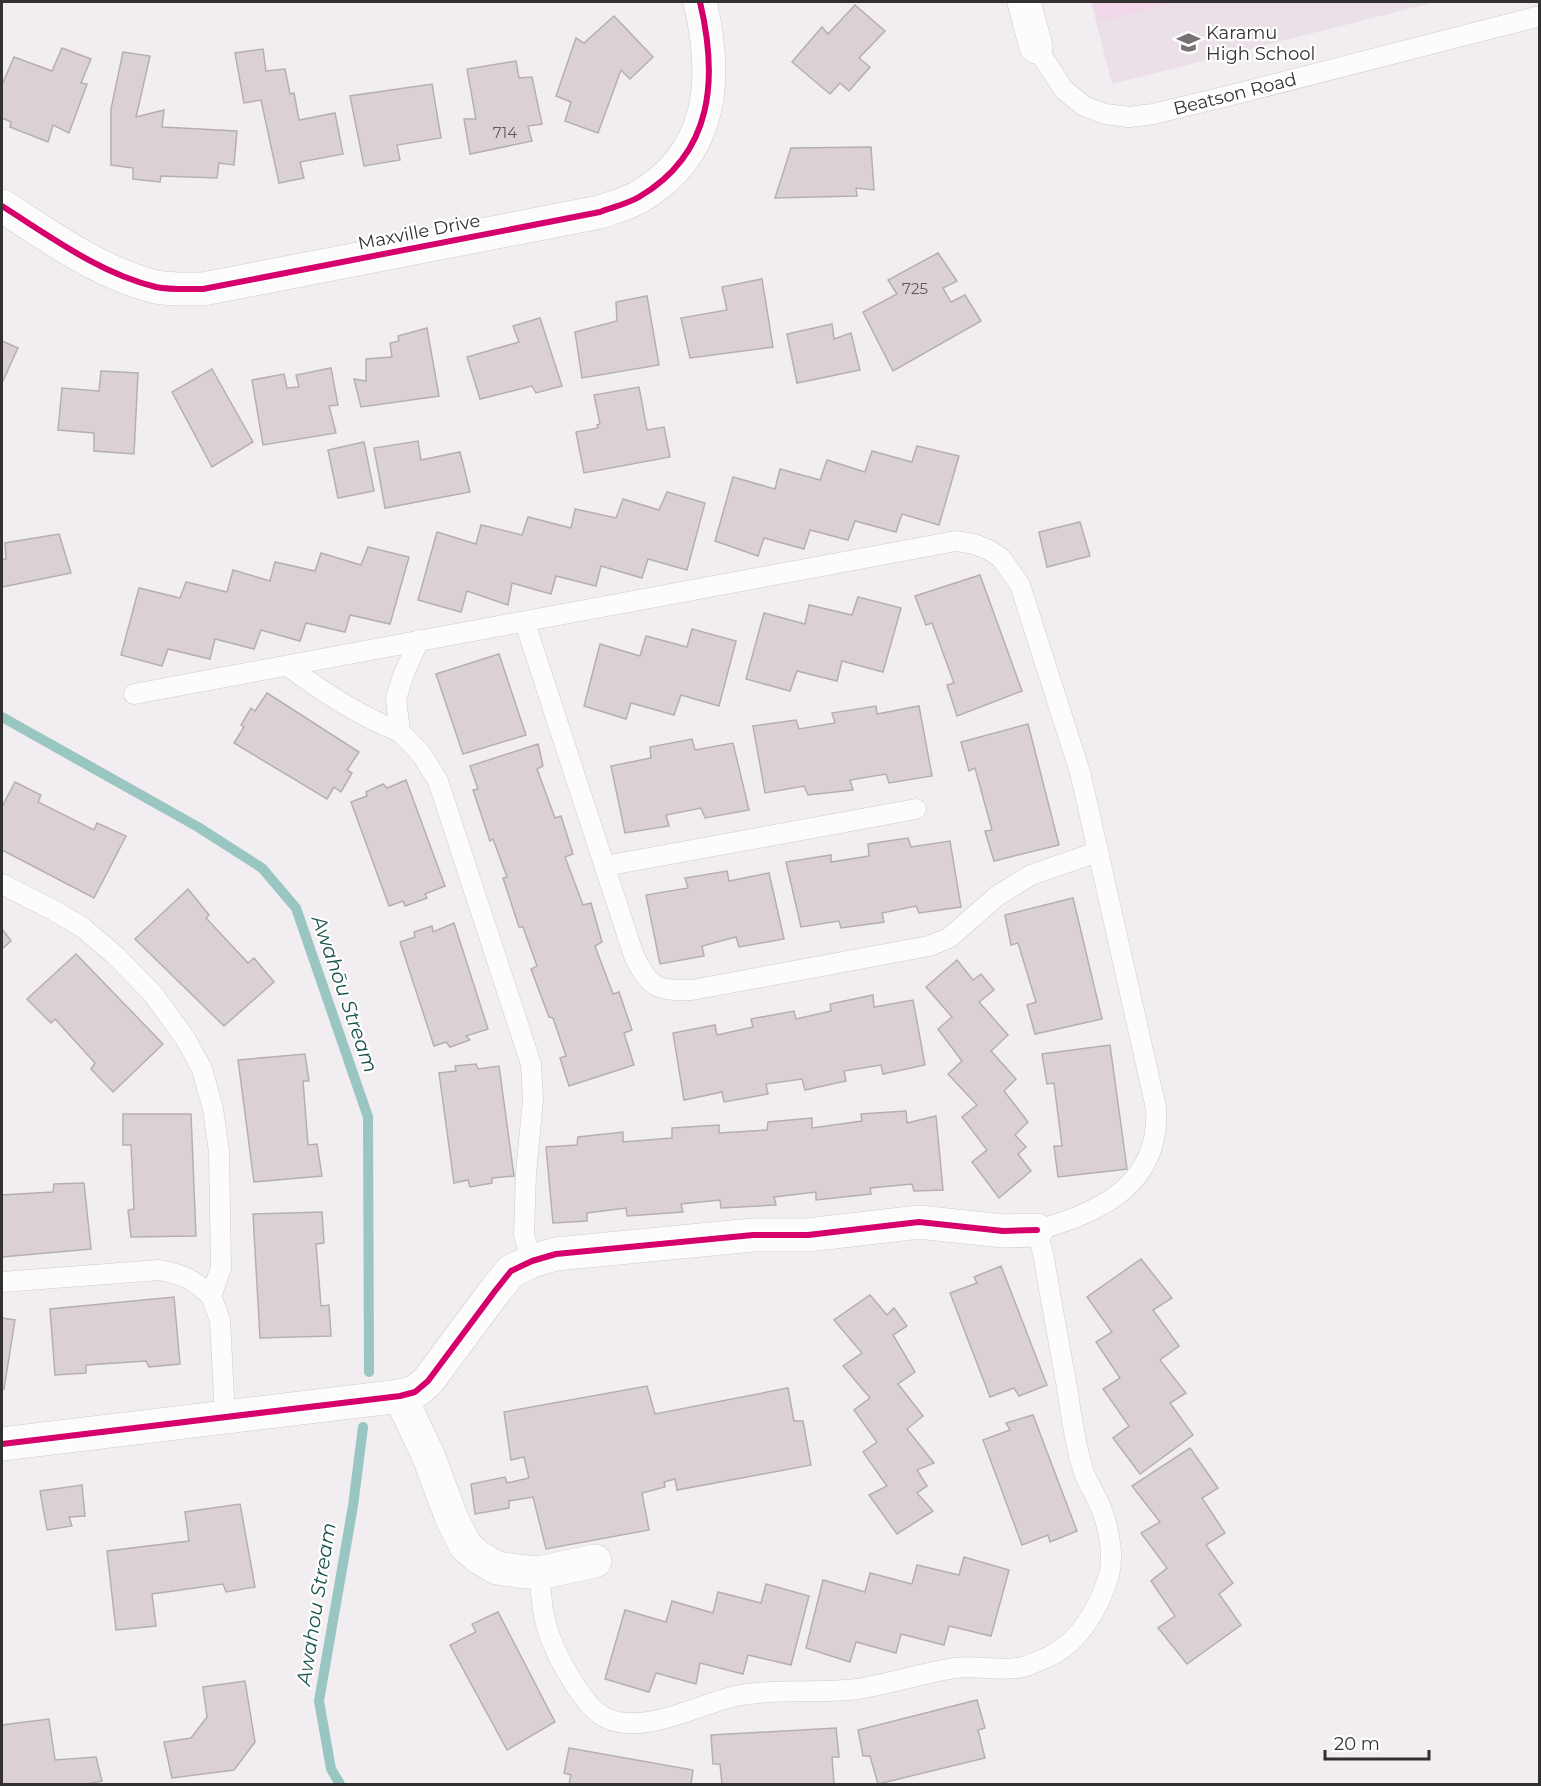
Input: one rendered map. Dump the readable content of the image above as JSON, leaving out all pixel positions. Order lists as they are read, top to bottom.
{
  "streets": {
    "street": ["Beatson Road", "Maxville Drive"]
  },
  "water": ["Awahōu Stream", "Awahou Stream"],
  "places": {
    "school or university": ["Karamu High School"]
  },
  "house_numbers": ["714", "725"],
  "scale_bar": "20 m"
}
